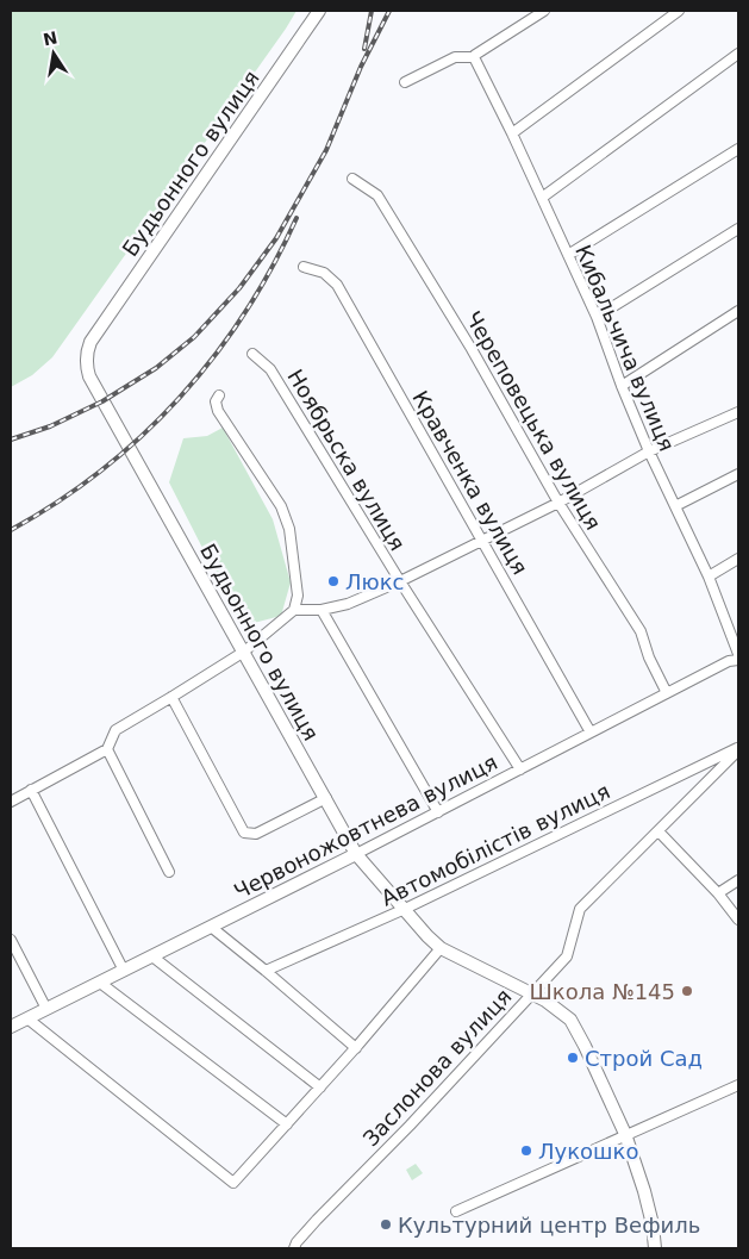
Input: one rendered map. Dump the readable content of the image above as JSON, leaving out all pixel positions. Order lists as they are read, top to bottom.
{
  "streets": {
    "main road": ["Будьонного вулиця", "Червоножовтнева вулиця"],
    "street": [
      "Кибальчича вулиця",
      "Череповецька вулиця",
      "Ноябрьска вулиця",
      "Кравченка вулиця",
      "Автомобілістів вулиця",
      "Заслонова вулиця"
    ]
  },
  "crossings": [
    ["Будьонного вулиця", "Червоножовтнева вулиця"],
    ["Будьонного вулиця", "Автомобілістів вулиця"],
    ["Будьонного вулиця", "Заслонова вулиця"],
    ["Череповецька вулиця", "Червоножовтнева вулиця"],
    ["Ноябрьска вулиця", "Червоножовтнева вулиця"],
    ["Кравченка вулиця", "Червоножовтнева вулиця"],
    ["Автомобілістів вулиця", "Заслонова вулиця"]
  ],
  "places": [
    "Люкс",
    "Школа №145",
    "Строй Сад",
    "Лукошко",
    "Культурний центр Вефиль"
  ],
  "north": "top"
}
